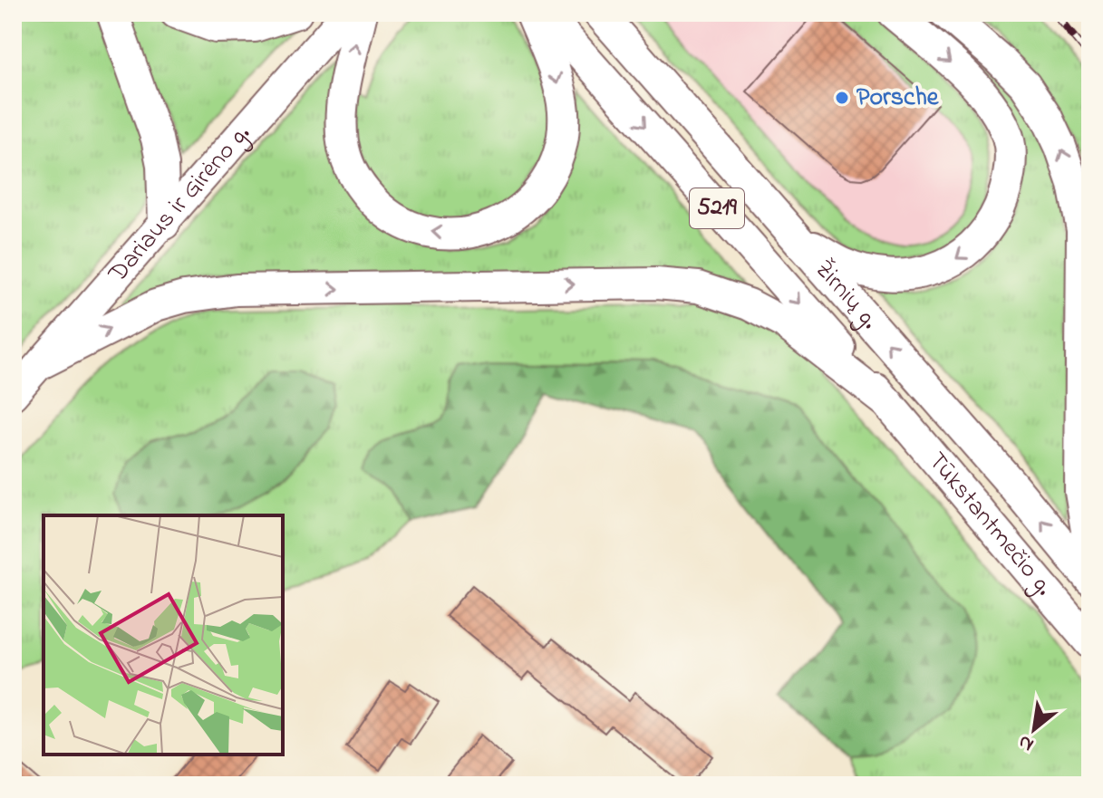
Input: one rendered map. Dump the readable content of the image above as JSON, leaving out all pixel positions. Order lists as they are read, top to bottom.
{
  "streets": {
    "highway": ["5219", "Žirnių g.", "Tūkstantmečio g."],
    "main road": ["Dariaus ir Girėno g."]
  },
  "crossings": [
    ["Žirnių g.", "Tūkstantmečio g."]
  ],
  "places": ["Porsche"],
  "north": "bottom left"
}
